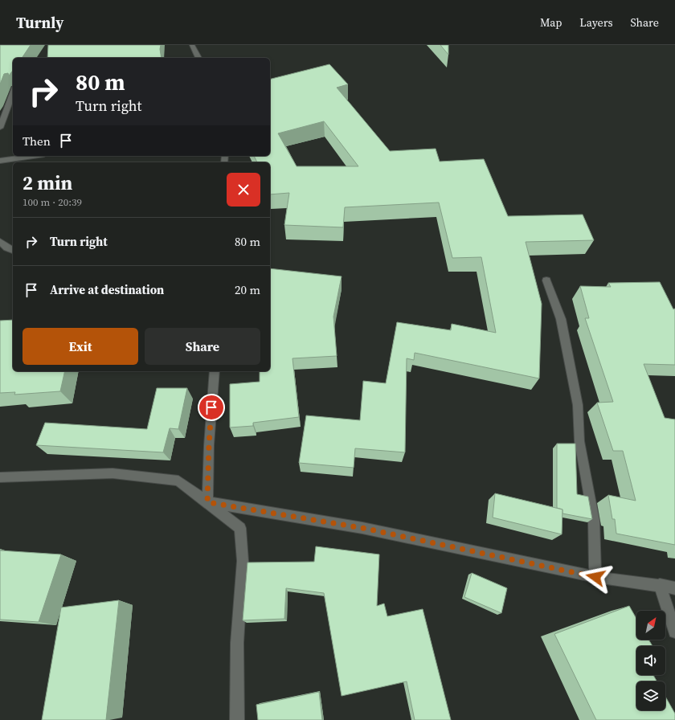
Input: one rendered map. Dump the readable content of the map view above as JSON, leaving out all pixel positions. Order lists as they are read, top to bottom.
{
  "north": "top right",
  "page": {
    "header": "Turnly",
    "nav": ["Map", "Layers", "Share"],
    "turn": ["80 m", "Turn right"],
    "then": "Then",
    "heading": ["2 min", "100 m · 20:39"],
    "list": [
      {
        "name": "Turn right",
        "value": "80 m"
      },
      {
        "name": "Arrive at destination",
        "value": "20 m"
      }
    ],
    "buttons": ["Exit", "Share"]
  }
}
